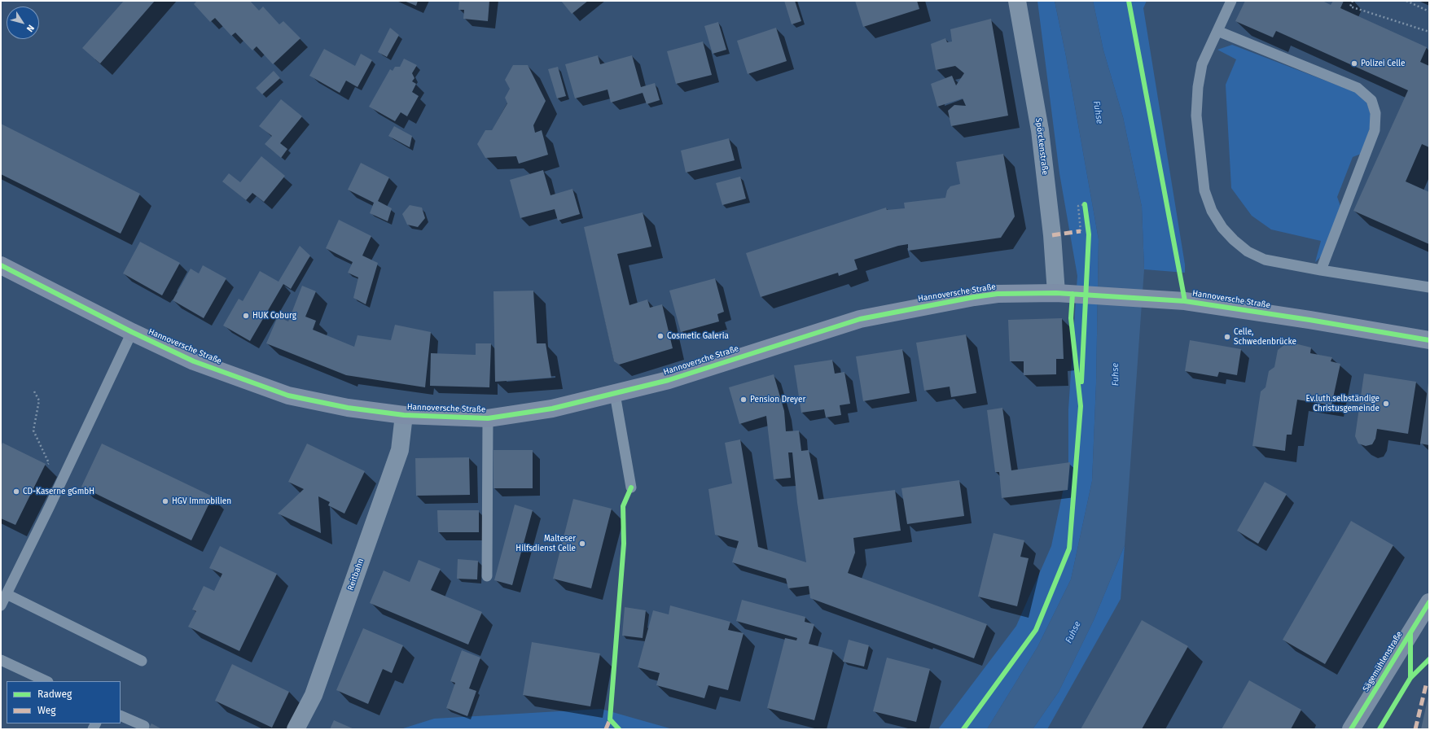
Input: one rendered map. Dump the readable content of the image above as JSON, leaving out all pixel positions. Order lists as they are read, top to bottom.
{
  "streets": {
    "main road": ["Hannoversche Straße"],
    "street": ["Spörckenstraße", "Reitbahn", "Sägemühlenstraße"]
  },
  "crossings": [
    ["Spörckenstraße", "Hannoversche Straße"],
    ["Hannoversche Straße", "Reitbahn"]
  ],
  "water": ["Fuhse"],
  "places": [
    "Polizei Celle",
    "HUK Coburg",
    "Cosmetic Galeria",
    "Celle, Schwedenbrücke",
    "Pension Dreyer",
    "Ev.luth.selbständige Christusgemeinde",
    "CD-Kaserne gGmbH",
    "HGV Immobilien",
    "Malteser Hilfsdienst Celle"
  ],
  "legend": ["Radweg", "Weg"],
  "north": "bottom right"
}
